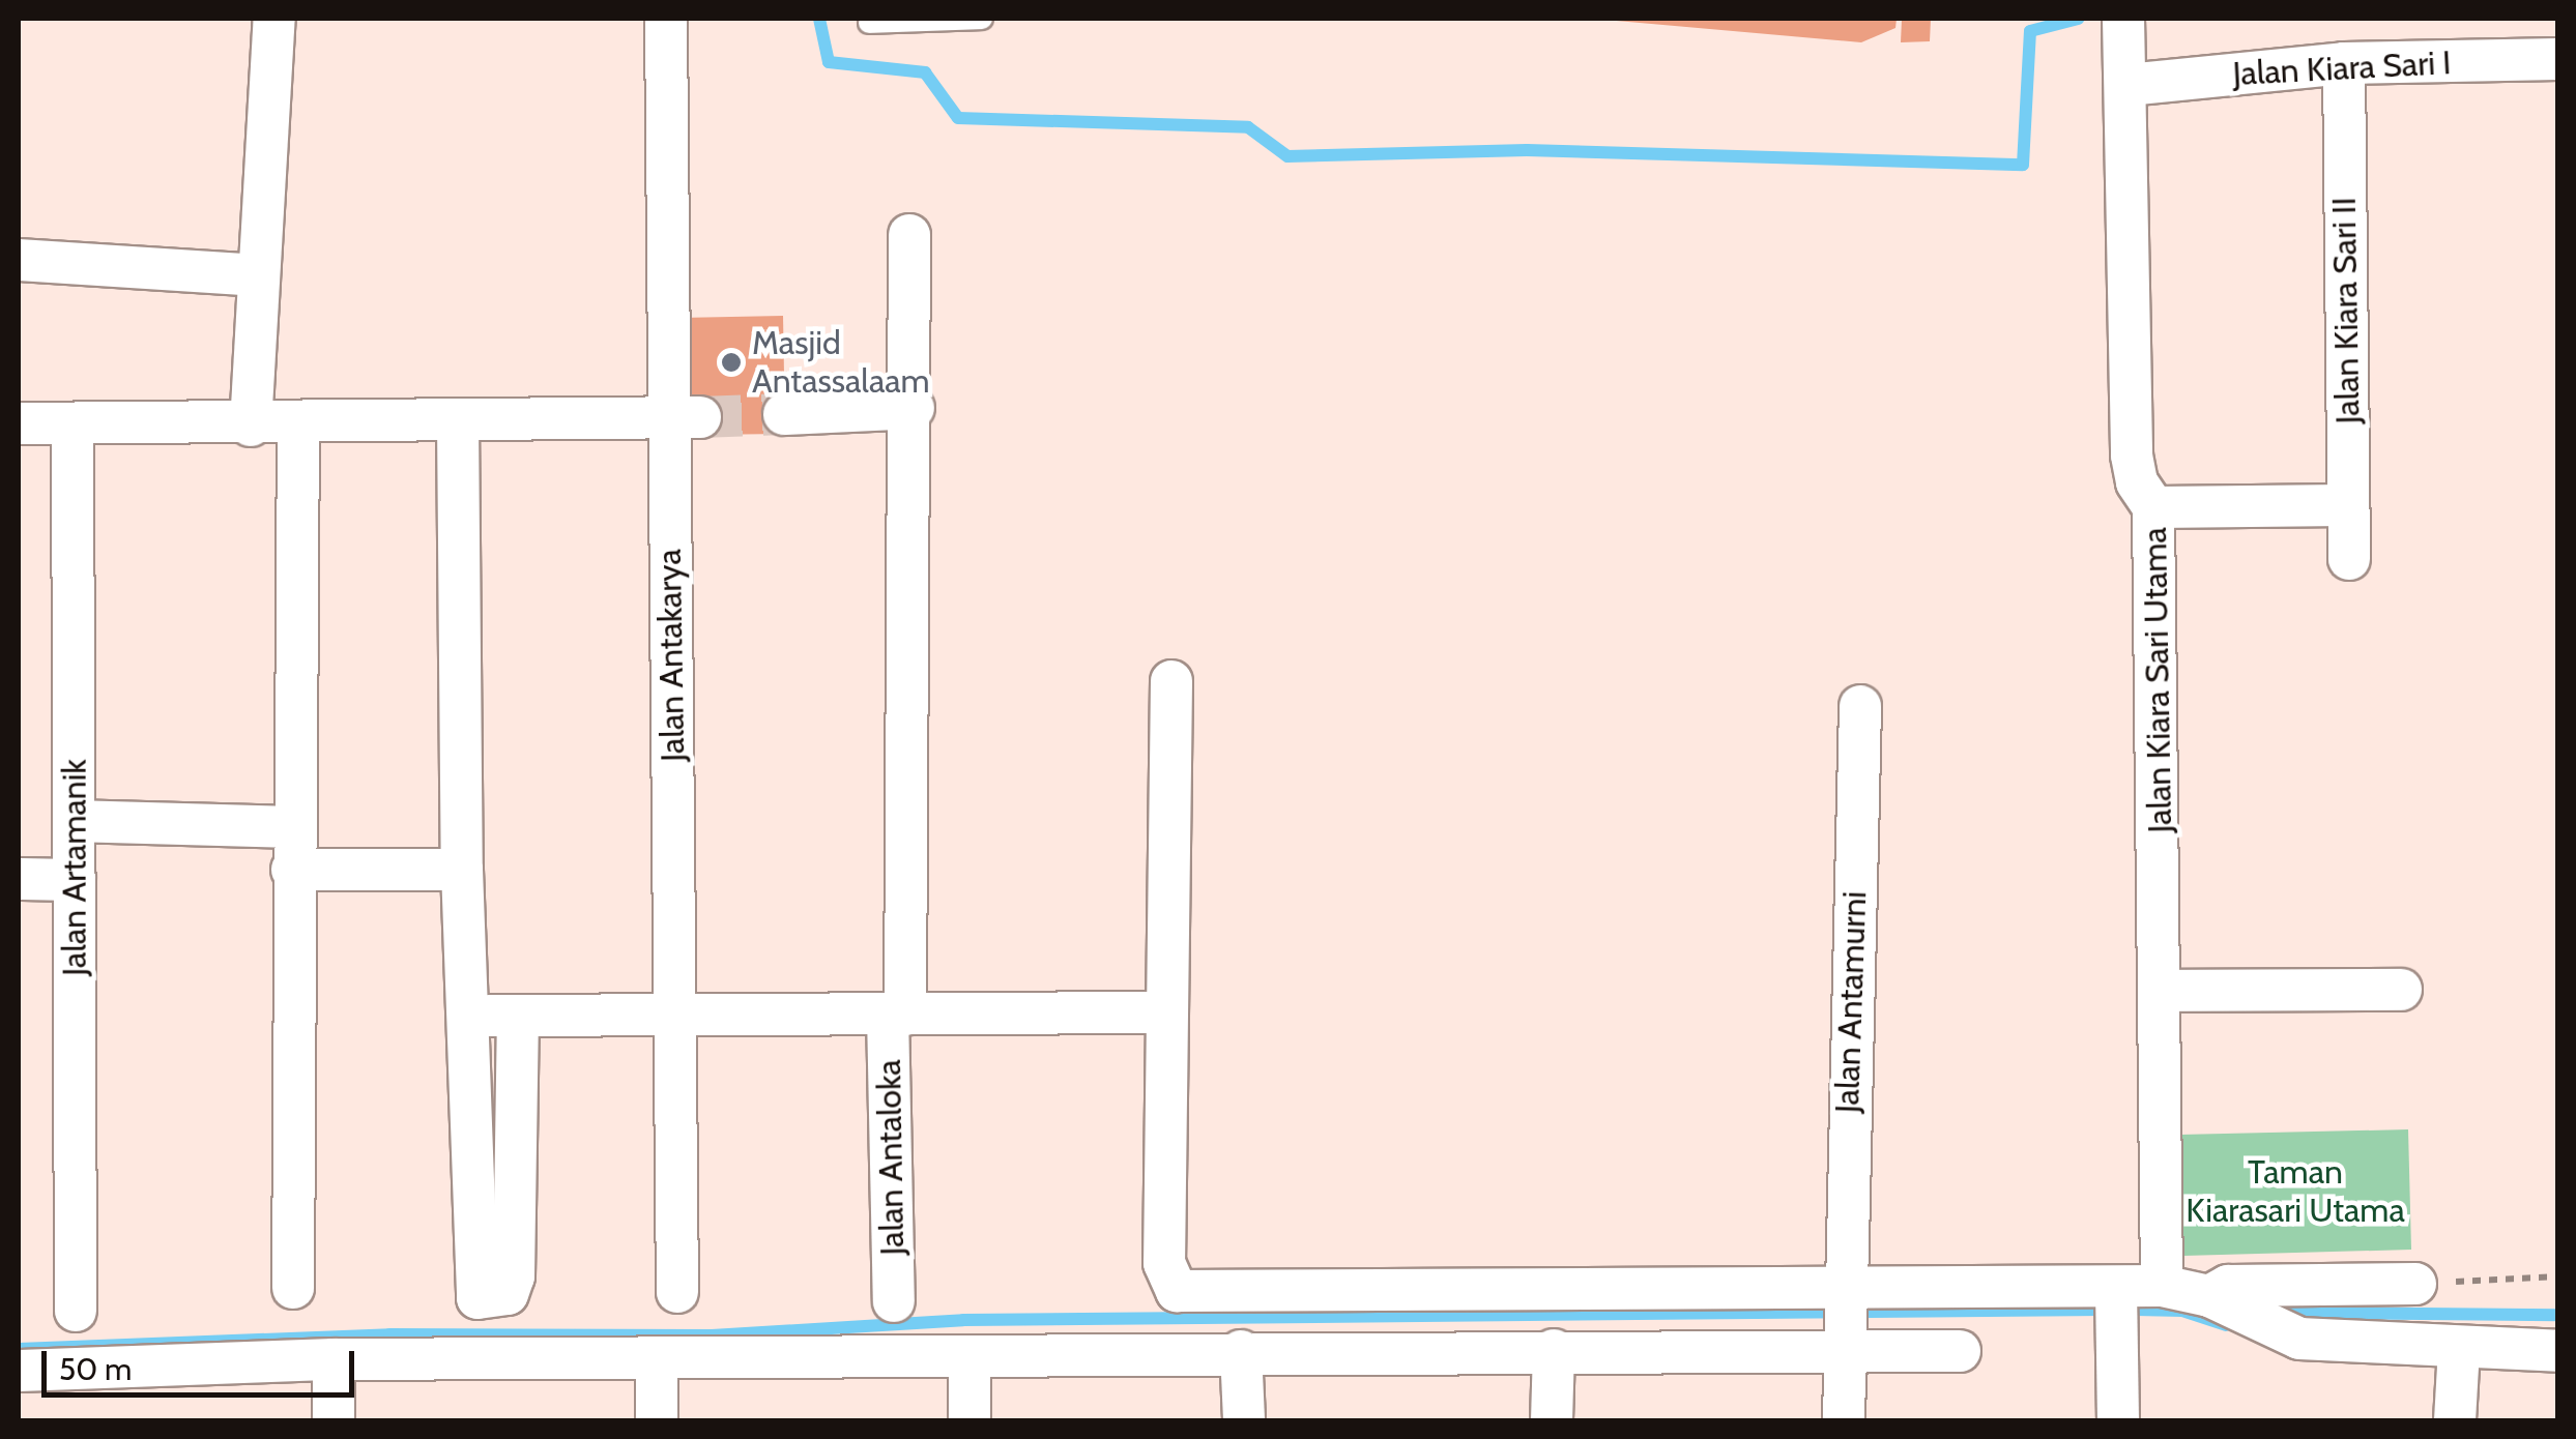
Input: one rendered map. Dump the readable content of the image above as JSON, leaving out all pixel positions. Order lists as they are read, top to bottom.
{
  "streets": {
    "street": [
      "Jalan Kiara Sari I",
      "Jalan Kiara Sari II",
      "Jalan Antakarya",
      "Jalan Kiara Sari Utama",
      "Jalan Artamanik",
      "Jalan Antamurni",
      "Jalan Antaloka"
    ]
  },
  "crossings": [
    ["Jalan Kiara Sari I", "Jalan Kiara Sari II"],
    ["Jalan Kiara Sari I", "Jalan Kiara Sari Utama"]
  ],
  "parks": ["Taman Kiarasari Utama"],
  "places": ["Masjid Antassalaam"],
  "scale_bar": "50 m"
}
